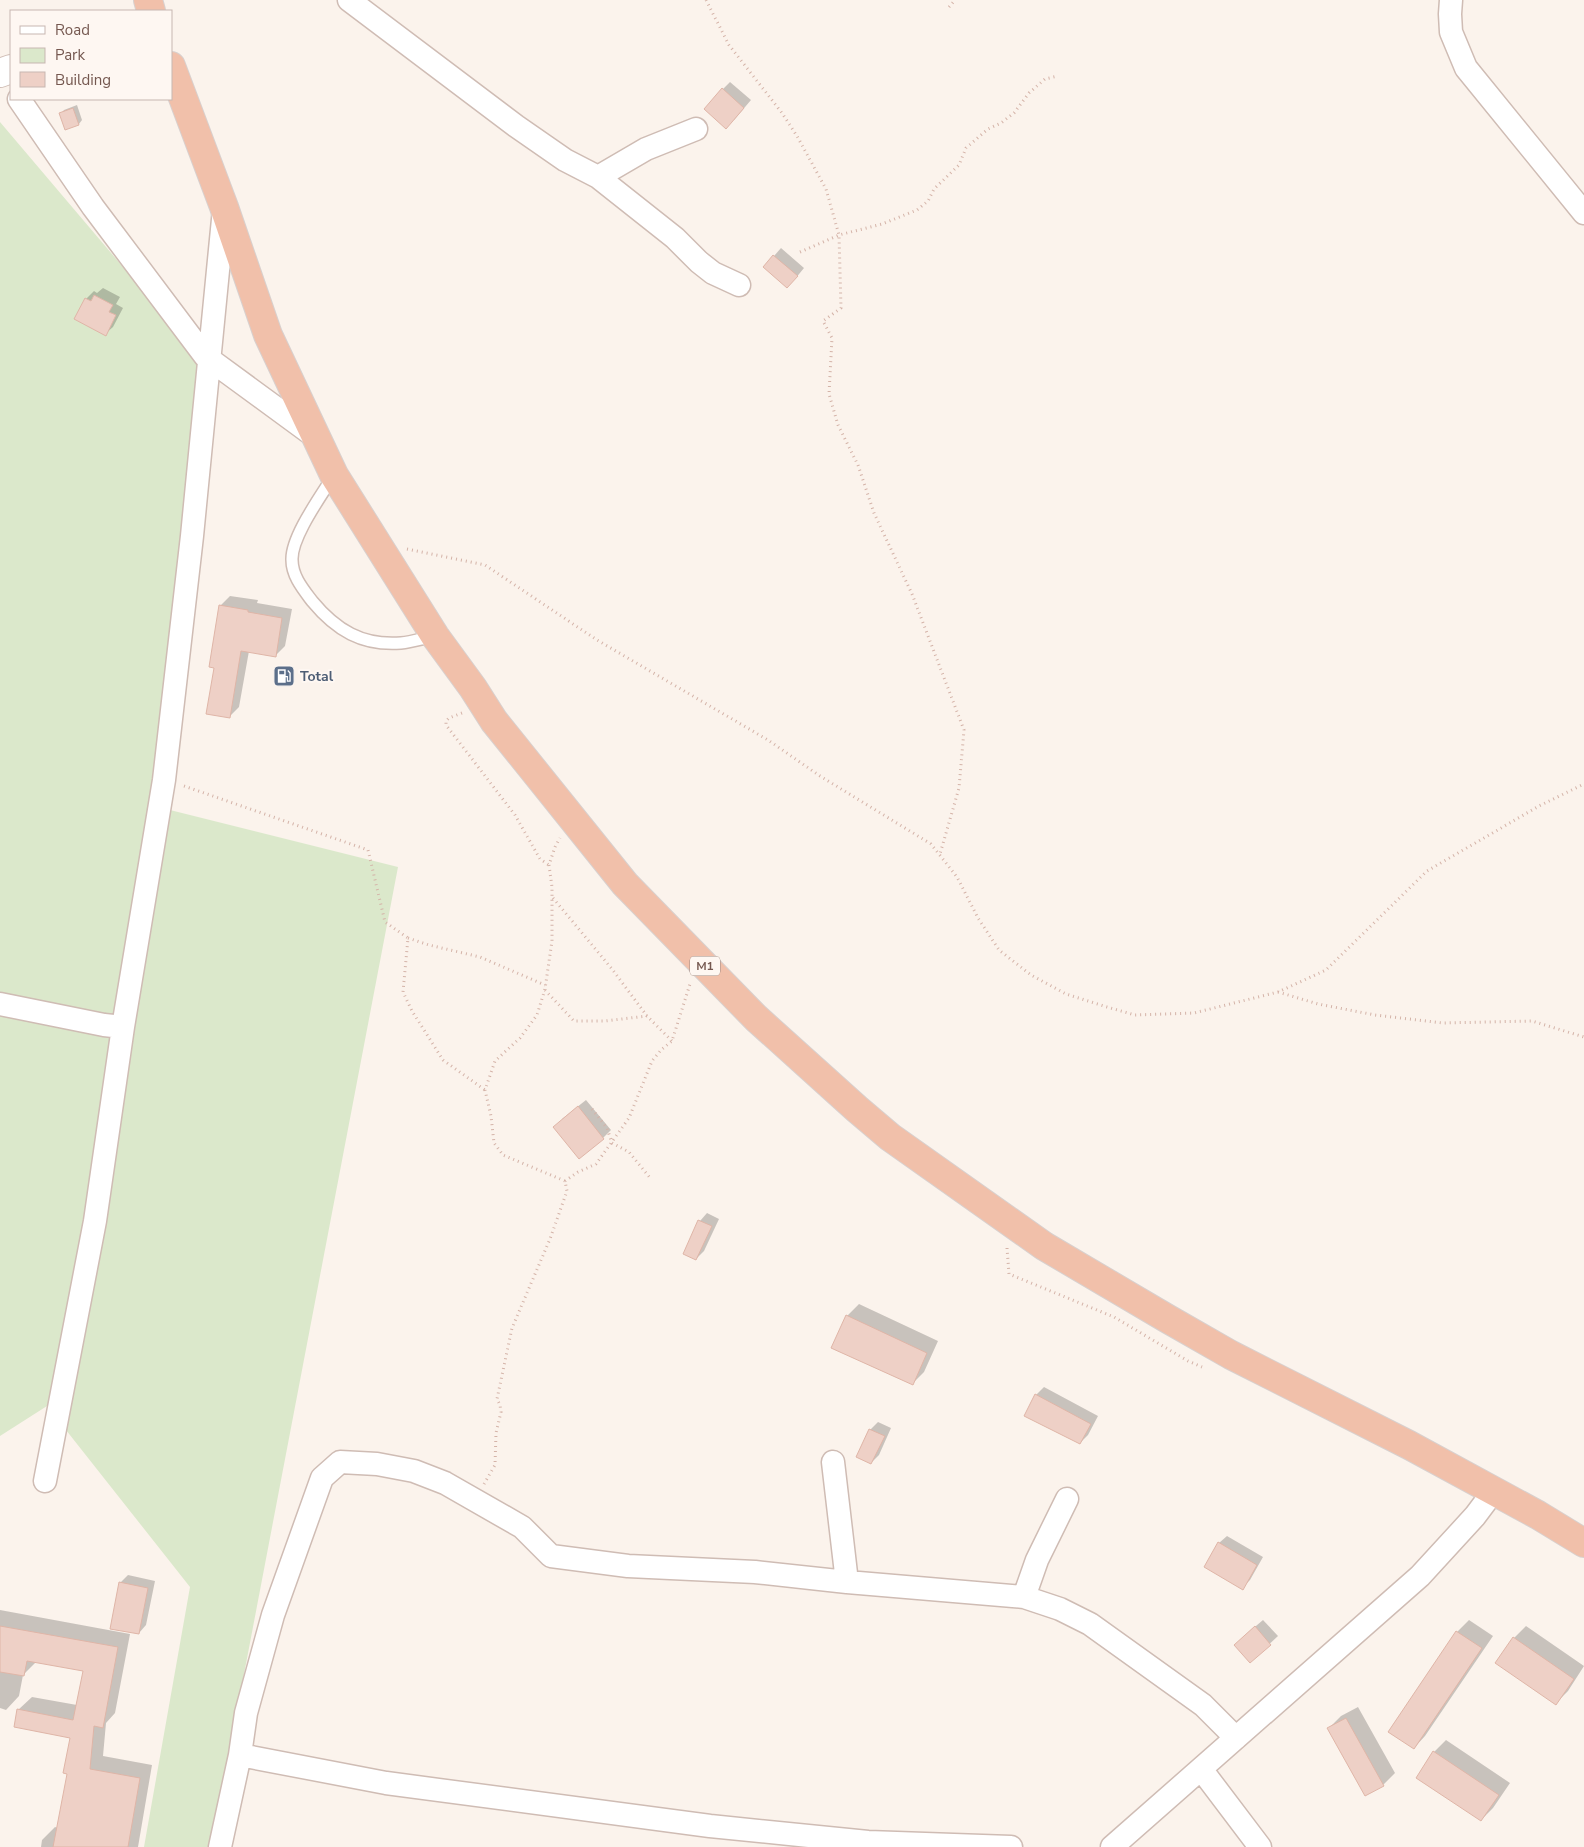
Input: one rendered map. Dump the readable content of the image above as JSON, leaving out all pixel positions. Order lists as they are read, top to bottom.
{
  "streets": {
    "highway": ["M1"]
  },
  "places": {
    "fuel station": ["Total"]
  },
  "legend": ["Road", "Park", "Building"]
}
